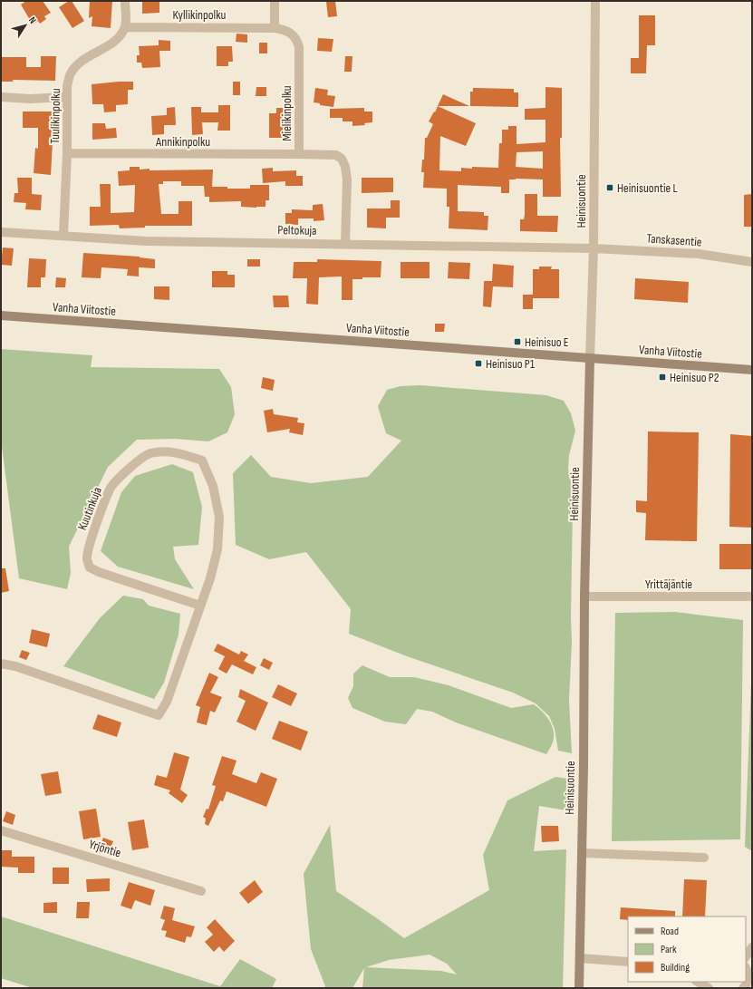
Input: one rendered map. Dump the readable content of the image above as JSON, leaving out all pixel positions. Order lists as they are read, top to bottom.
{
  "streets": {
    "main road": ["Heinisuontie", "Vanha Viitostie"],
    "street": [
      "Kyllikinpolku",
      "Mielikinpolku",
      "Tuulikinpolku",
      "Annikinpolku",
      "Peltokuja",
      "Tanskasentie",
      "Kuutinkuja",
      "Yrittäjäntie",
      "Yrjöntie"
    ]
  },
  "crossings": [
    ["Kyllikinpolku", "Mielikinpolku"],
    ["Kyllikinpolku", "Tuulikinpolku"],
    ["Mielikinpolku", "Annikinpolku"],
    ["Mielikinpolku", "Peltokuja"],
    ["Tuulikinpolku", "Annikinpolku"],
    ["Tuulikinpolku", "Peltokuja"],
    ["Heinisuontie", "Peltokuja"],
    ["Heinisuontie", "Tanskasentie"],
    ["Heinisuontie", "Vanha Viitostie"],
    ["Heinisuontie", "Yrittäjäntie"],
    ["Peltokuja", "Tanskasentie"]
  ],
  "places": {
    "transit": [
      "Heinisuontie L",
      "Heinisuo E",
      "Heinisuo P1",
      "Heinisuo P2"
    ]
  },
  "legend": ["Road", "Park", "Building"],
  "north": "top right"
}
